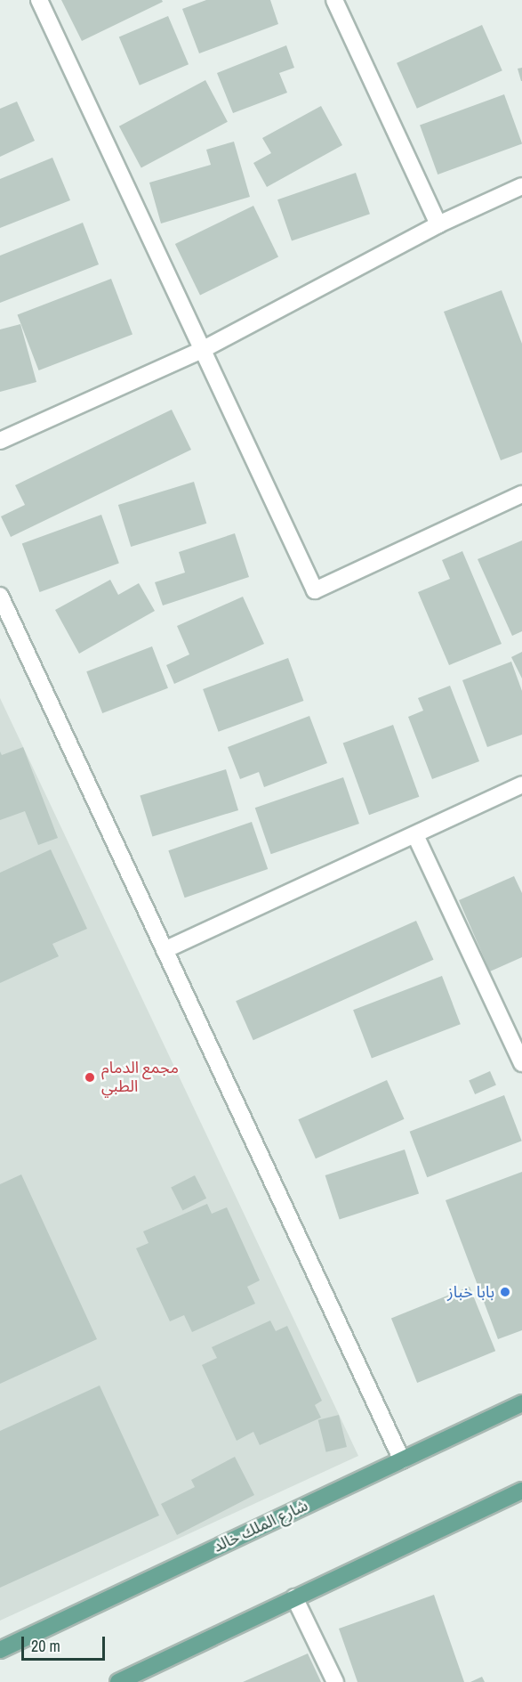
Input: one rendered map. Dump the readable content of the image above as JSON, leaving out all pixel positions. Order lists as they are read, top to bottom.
{
  "streets": {
    "main road": ["شارع الملك خالد"]
  },
  "places": ["مجمع الدمام الطبي", "بابا خباز"],
  "scale_bar": "20 m"
}
